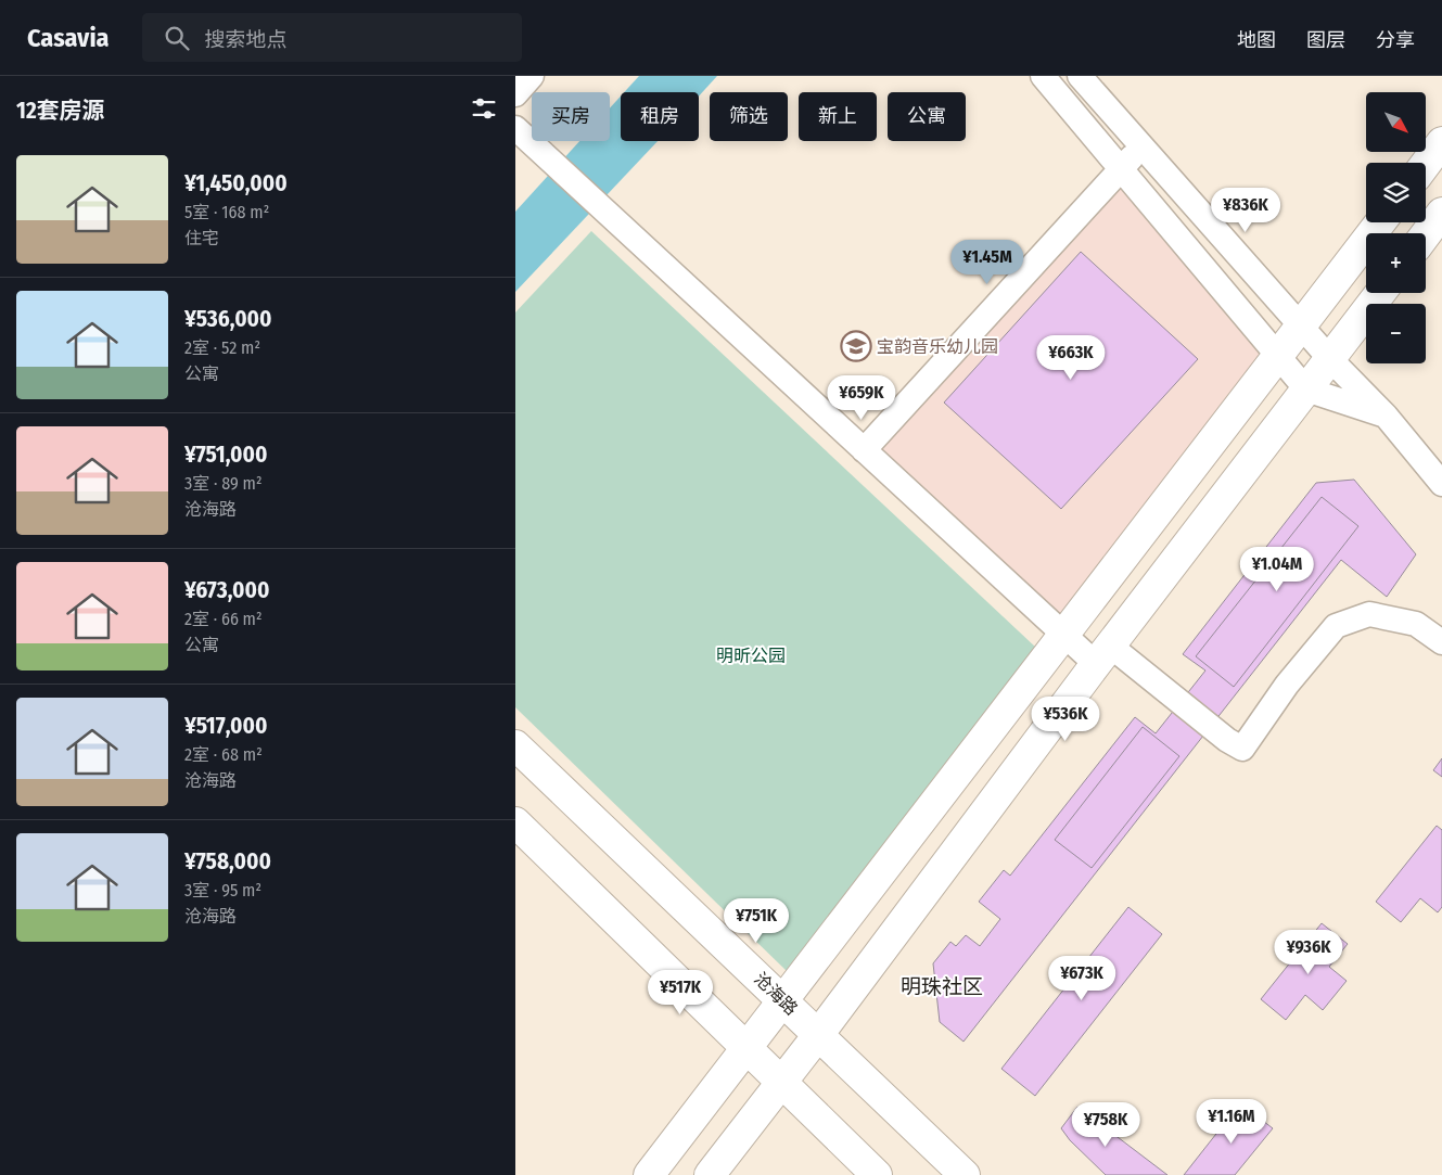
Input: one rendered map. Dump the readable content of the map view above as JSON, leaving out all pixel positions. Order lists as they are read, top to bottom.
{
  "streets": {
    "main road": ["沧海路"]
  },
  "districts": ["明珠社区"],
  "parks": ["明昕公园"],
  "places": {
    "school or university": ["宝韵音乐幼儿园"]
  },
  "north": "bottom right",
  "page": {
    "header": "Casavia",
    "search": "搜索地点",
    "nav": ["地图", "图层", "分享"],
    "heading": "12套房源",
    "map_buttons": ["+", "−"],
    "chip": [
      "买房",
      "租房",
      "筛选",
      "新上",
      "公寓"
    ],
    "list": [
      {
        "name": "¥1,450,000",
        "note": "5室 · 168 m² · 住宅"
      },
      {
        "name": "¥536,000",
        "note": "2室 · 52 m² · 公寓"
      },
      {
        "name": "¥751,000",
        "note": "3室 · 89 m² · 沧海路"
      },
      {
        "name": "¥673,000",
        "note": "2室 · 66 m² · 公寓"
      },
      {
        "name": "¥517,000",
        "note": "2室 · 68 m² · 沧海路"
      },
      {
        "name": "¥758,000",
        "note": "3室 · 95 m² · 沧海路"
      }
    ],
    "price": [
      "¥836K",
      "¥1.45M",
      "¥663K",
      "¥659K",
      "¥1.04M",
      "¥536K",
      "¥751K",
      "¥936K",
      "¥673K",
      "¥517K",
      "¥1.16M",
      "¥758K"
    ]
  }
}
